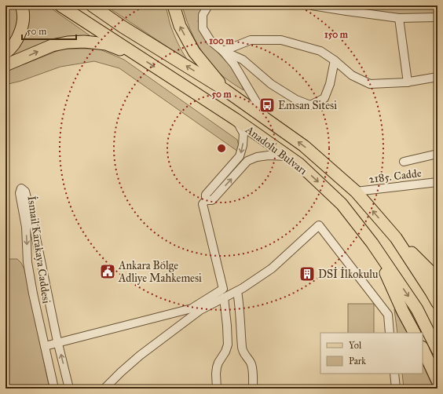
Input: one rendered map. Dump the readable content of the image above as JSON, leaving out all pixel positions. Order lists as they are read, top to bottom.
{
  "streets": {
    "main road": ["Anadolu Bulvarı"],
    "street": ["2185. Cadde", "İsmail Karakaya Caddesi"]
  },
  "crossings": [
    ["Anadolu Bulvarı", "2185. Cadde"]
  ],
  "places": {
    "bus stop": ["Emsan Sitesi"],
    "public building": ["Ankara Bölge Adliye Mahkemesi"],
    "building": ["DSİ İlkokulu"]
  },
  "legend": ["Yol", "Park"],
  "scale_bar": "50 m",
  "rings": ["150 m", "100 m", "50 m"]
}
